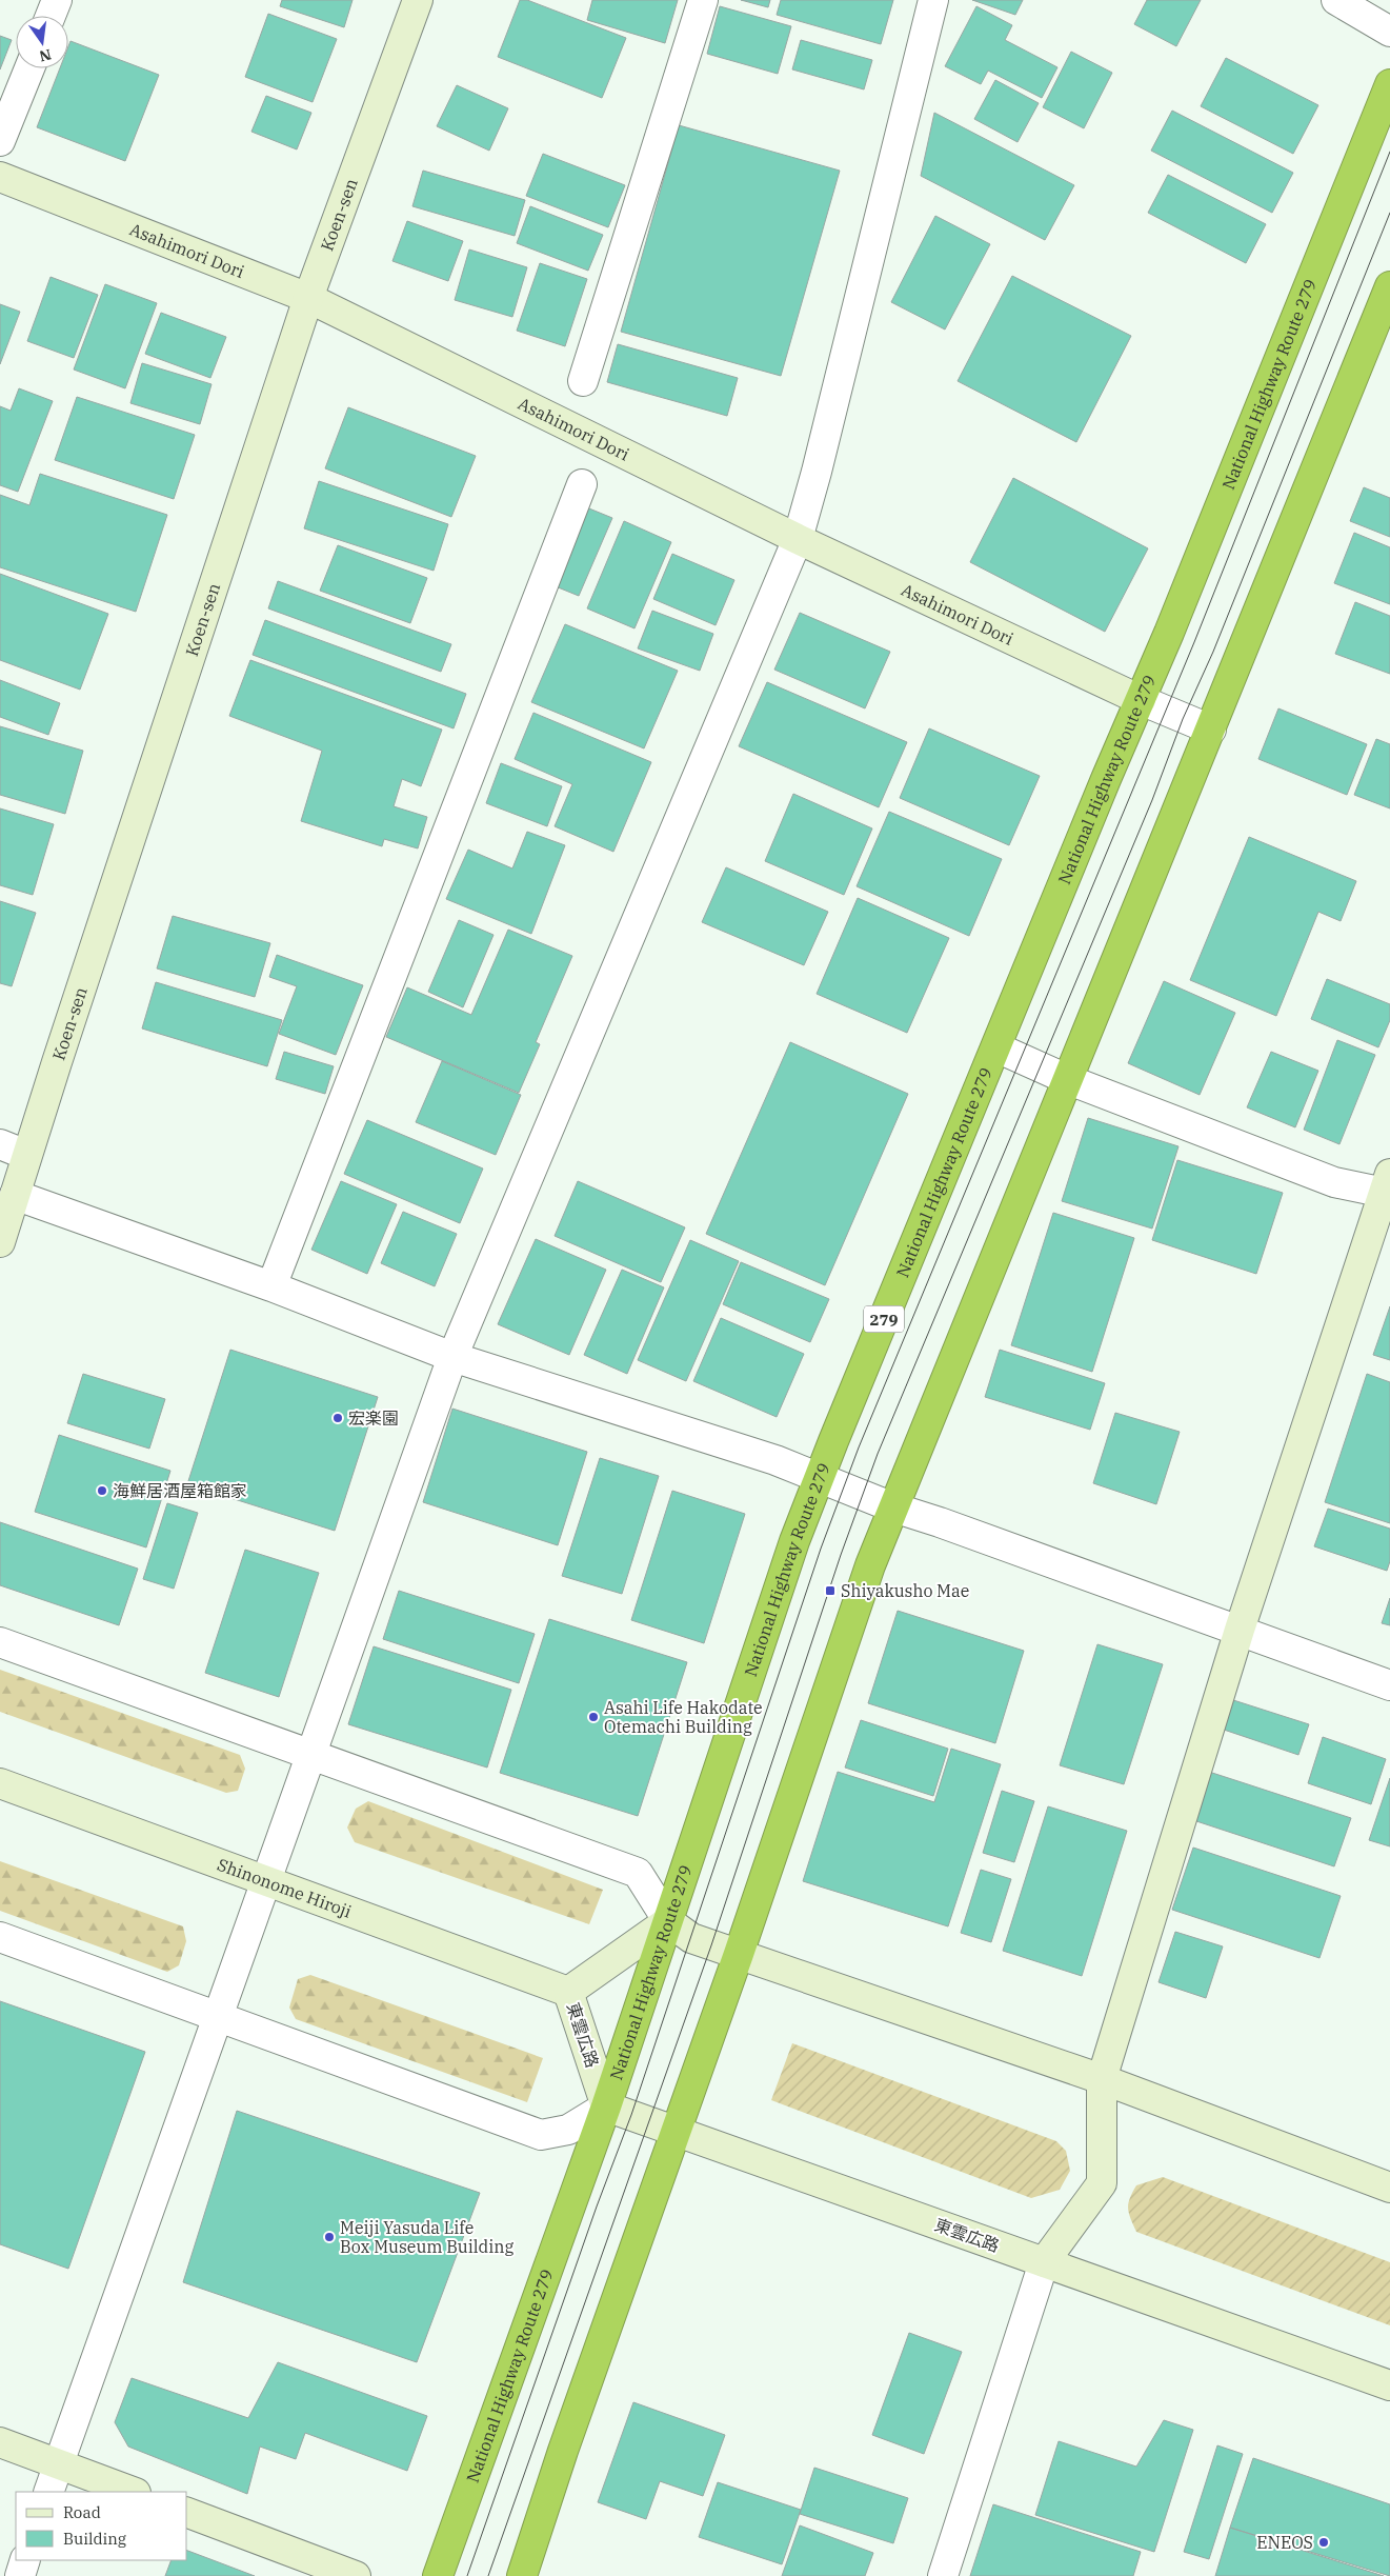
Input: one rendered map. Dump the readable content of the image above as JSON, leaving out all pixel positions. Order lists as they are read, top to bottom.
{
  "streets": {
    "highway": ["National Highway Route 279", "279"],
    "street": [
      "Koen-sen",
      "Asahimori Dori",
      "Shinonome Hiroji",
      "東雲広路"
    ]
  },
  "crossings": [
    ["Koen-sen", "Asahimori Dori"],
    ["Asahimori Dori", "National Highway Route 279"],
    ["National Highway Route 279", "東雲広路"],
    ["Shinonome Hiroji", "東雲広路"]
  ],
  "places": {
    "other": [
      "宏楽園",
      "海鮮居酒屋箱館家",
      "Asahi Life Hakodate Otemachi Building",
      "Meiji Yasuda Life Box Museum Building",
      "ENEOS"
    ],
    "transit": ["Shiyakusho Mae"]
  },
  "legend": ["Road", "Building"],
  "north": "bottom"
}
